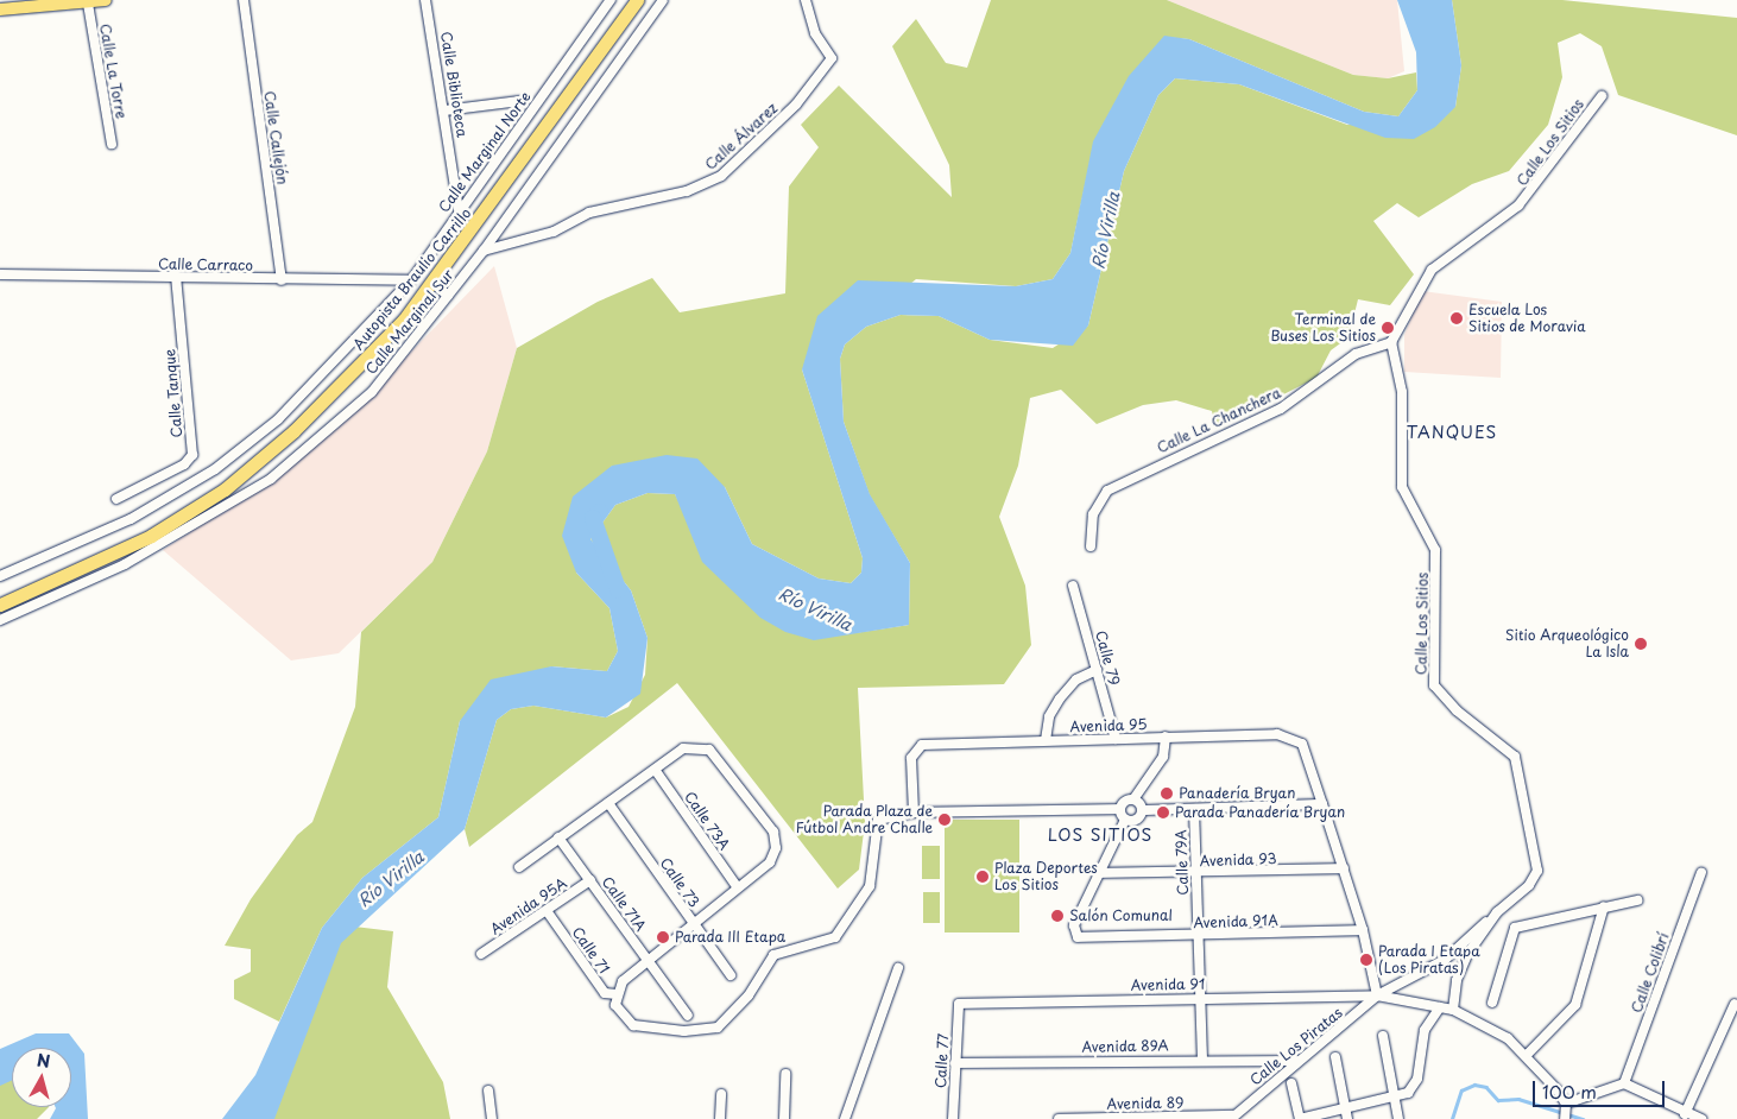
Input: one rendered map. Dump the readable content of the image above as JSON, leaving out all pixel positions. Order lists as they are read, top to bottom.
{
  "streets": {
    "highway": ["Autopista Braulio Carrillo"],
    "street": [
      "Calle La Torre",
      "Calle Biblioteca",
      "Calle Álvarez",
      "Calle Callejón",
      "Calle Los Sitios",
      "Calle Marginal Norte",
      "Calle Carraco",
      "Calle Marginal Sur",
      "Calle Tanque",
      "Calle La Chanchera",
      "Calle 79",
      "Avenida 95",
      "Calle 73A",
      "Avenida 93",
      "Calle 79A",
      "Calle 73",
      "Calle 71A",
      "Avenida 95A",
      "Avenida 91A",
      "Calle 71",
      "Calle Colibrí",
      "Avenida 91",
      "Avenida 89A",
      "Calle Los Piratas",
      "Calle 77",
      "Avenida 89"
    ]
  },
  "crossings": [
    ["Calle Biblioteca", "Calle Marginal Norte"],
    ["Calle Álvarez", "Calle Marginal Sur"],
    ["Calle Callejón", "Calle Carraco"],
    ["Calle Los Sitios", "Calle La Chanchera"],
    ["Calle Los Sitios", "Avenida 91"],
    ["Calle Los Sitios", "Calle Los Piratas"],
    ["Calle Marginal Norte", "Calle Carraco"],
    ["Calle Carraco", "Calle Tanque"],
    ["Autopista Braulio Carrillo", "Calle Marginal Sur"],
    ["Calle 79", "Avenida 95"],
    ["Avenida 95", "Avenida 93"],
    ["Avenida 95", "Avenida 91A"],
    ["Avenida 95", "Avenida 91"],
    ["Avenida 95", "Calle Los Piratas"],
    ["Avenida 93", "Calle 79A"],
    ["Avenida 93", "Avenida 91A"],
    ["Calle 79A", "Avenida 91A"],
    ["Calle 79A", "Avenida 91"],
    ["Calle 79A", "Avenida 89A"],
    ["Calle 71A", "Avenida 95A"],
    ["Avenida 95A", "Calle 71"],
    ["Avenida 91", "Calle Los Piratas"],
    ["Avenida 91", "Calle 77"],
    ["Avenida 89A", "Calle Los Piratas"],
    ["Avenida 89A", "Calle 77"],
    ["Calle Los Piratas", "Avenida 89"]
  ],
  "districts": ["TANQUES", "LOS SITIOS"],
  "water": ["Río Virilla"],
  "places": [
    "Escuela Los Sitios de Moravia",
    "Terminal de Buses Los Sitios",
    "Sitio Arqueológico La Isla",
    "Panadería Bryan",
    "Parada Panadería Bryan",
    "Parada Plaza de Fútbol Andre Challe",
    "Plaza Deportes Los Sitios",
    "Salón Comunal",
    "Parada III Etapa",
    "Parada I Etapa (Los Piratas)"
  ],
  "scale_bar": "100 m",
  "north": "top"
}
